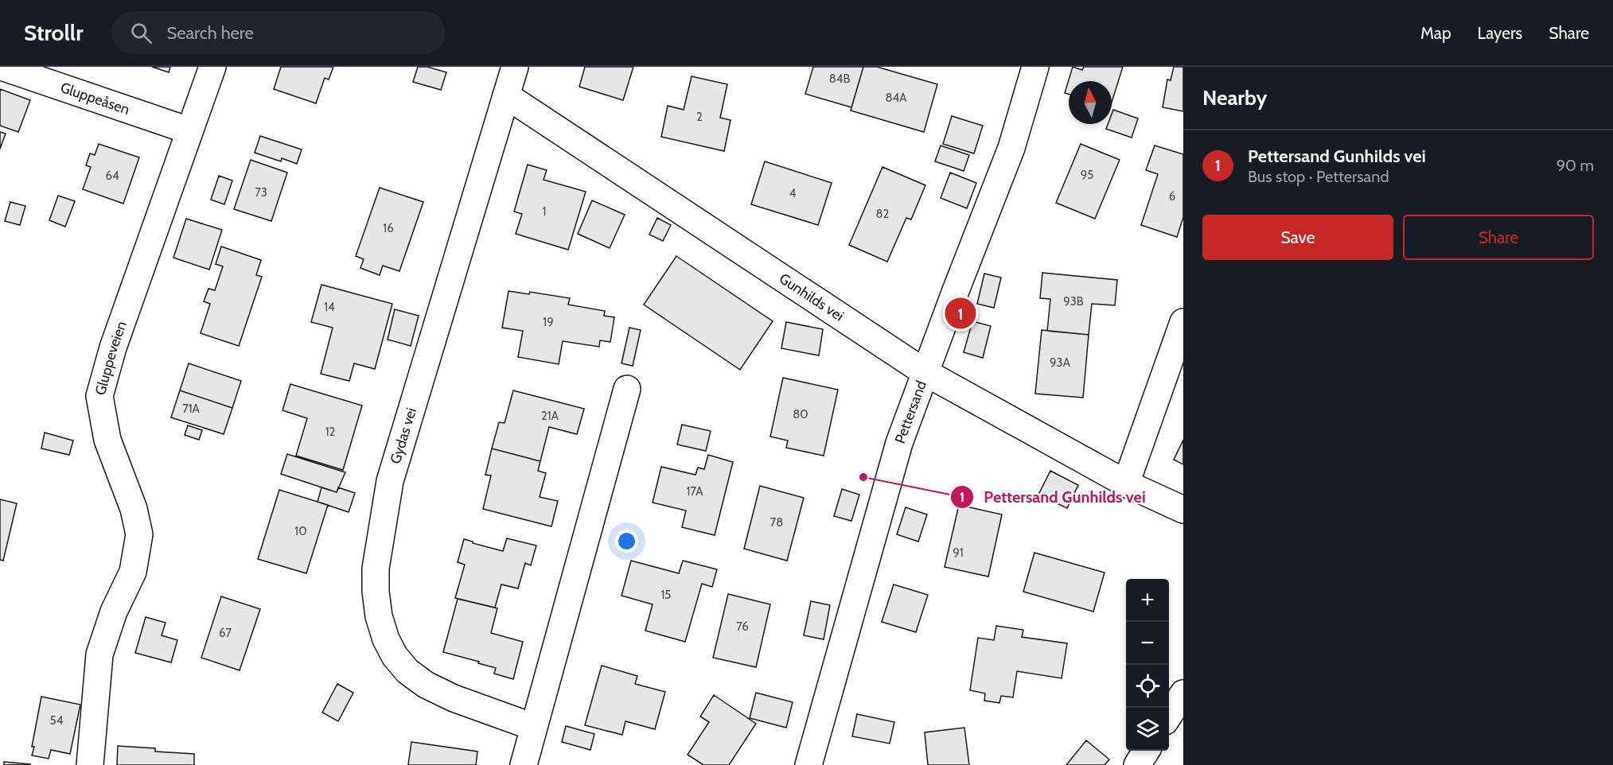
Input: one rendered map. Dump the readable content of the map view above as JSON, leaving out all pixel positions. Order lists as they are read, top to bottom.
{
  "streets": {
    "street": [
      "Gluppeåsen",
      "Gunhilds vei",
      "Gluppeveien",
      "Pettersand",
      "Gydas vei"
    ]
  },
  "crossings": [
    ["Gluppeåsen", "Gluppeveien"],
    ["Gunhilds vei", "Pettersand"],
    ["Gunhilds vei", "Gydas vei"]
  ],
  "places": ["Pettersand Gunhilds vei"],
  "house_numbers": [
    "84B",
    "84A",
    "2",
    "95",
    "64",
    "73",
    "4",
    "6",
    "1",
    "82",
    "16",
    "93B",
    "14",
    "19",
    "93A",
    "71A",
    "80",
    "21A",
    "12",
    "17A",
    "78",
    "10",
    "91",
    "15",
    "76",
    "67",
    "54"
  ],
  "north": "top",
  "page": {
    "header": "Strollr",
    "search": "Search here",
    "nav": ["Map", "Layers", "Share"],
    "heading": "Nearby",
    "list": [
      {
        "mark": "1",
        "name": "Pettersand Gunhilds vei",
        "note": "Bus stop · Pettersand",
        "value": "90 m"
      }
    ],
    "buttons": ["Save", "Share"],
    "pins": "1",
    "map_buttons": ["+", "−"]
  }
}
